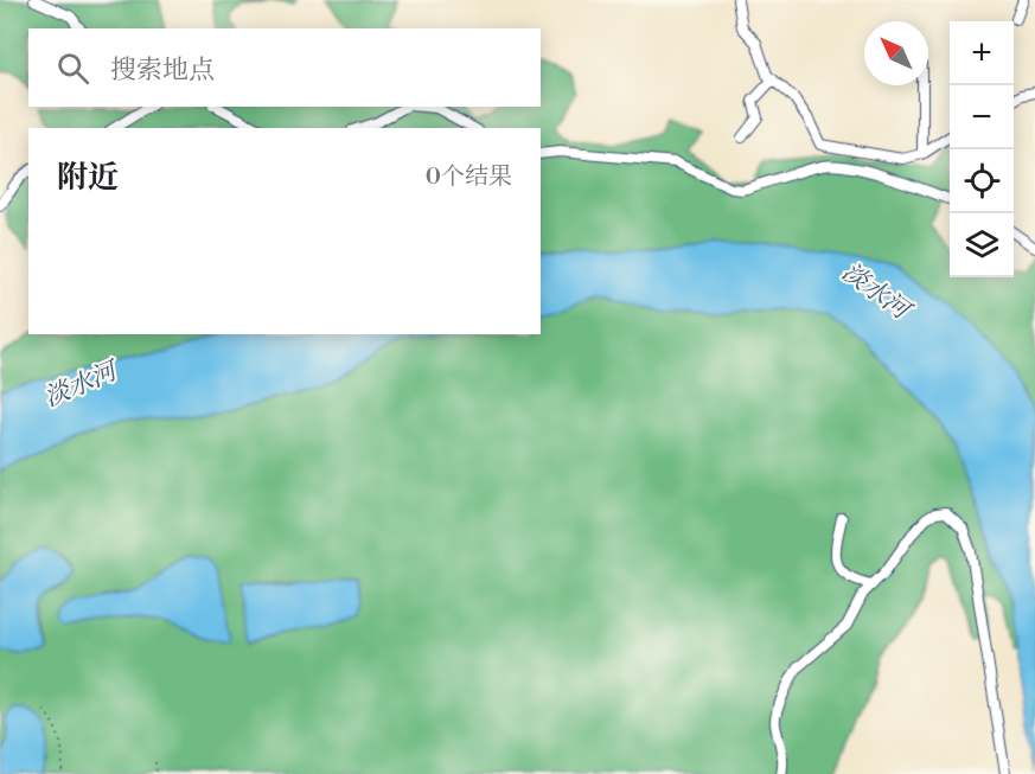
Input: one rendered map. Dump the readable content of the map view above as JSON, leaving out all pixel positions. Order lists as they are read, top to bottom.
{
  "water": ["淡水河"],
  "north": "top left",
  "page": {
    "map_buttons": ["+", "−"],
    "search": "搜索地点",
    "heading": ["附近", "0个结果"]
  }
}
